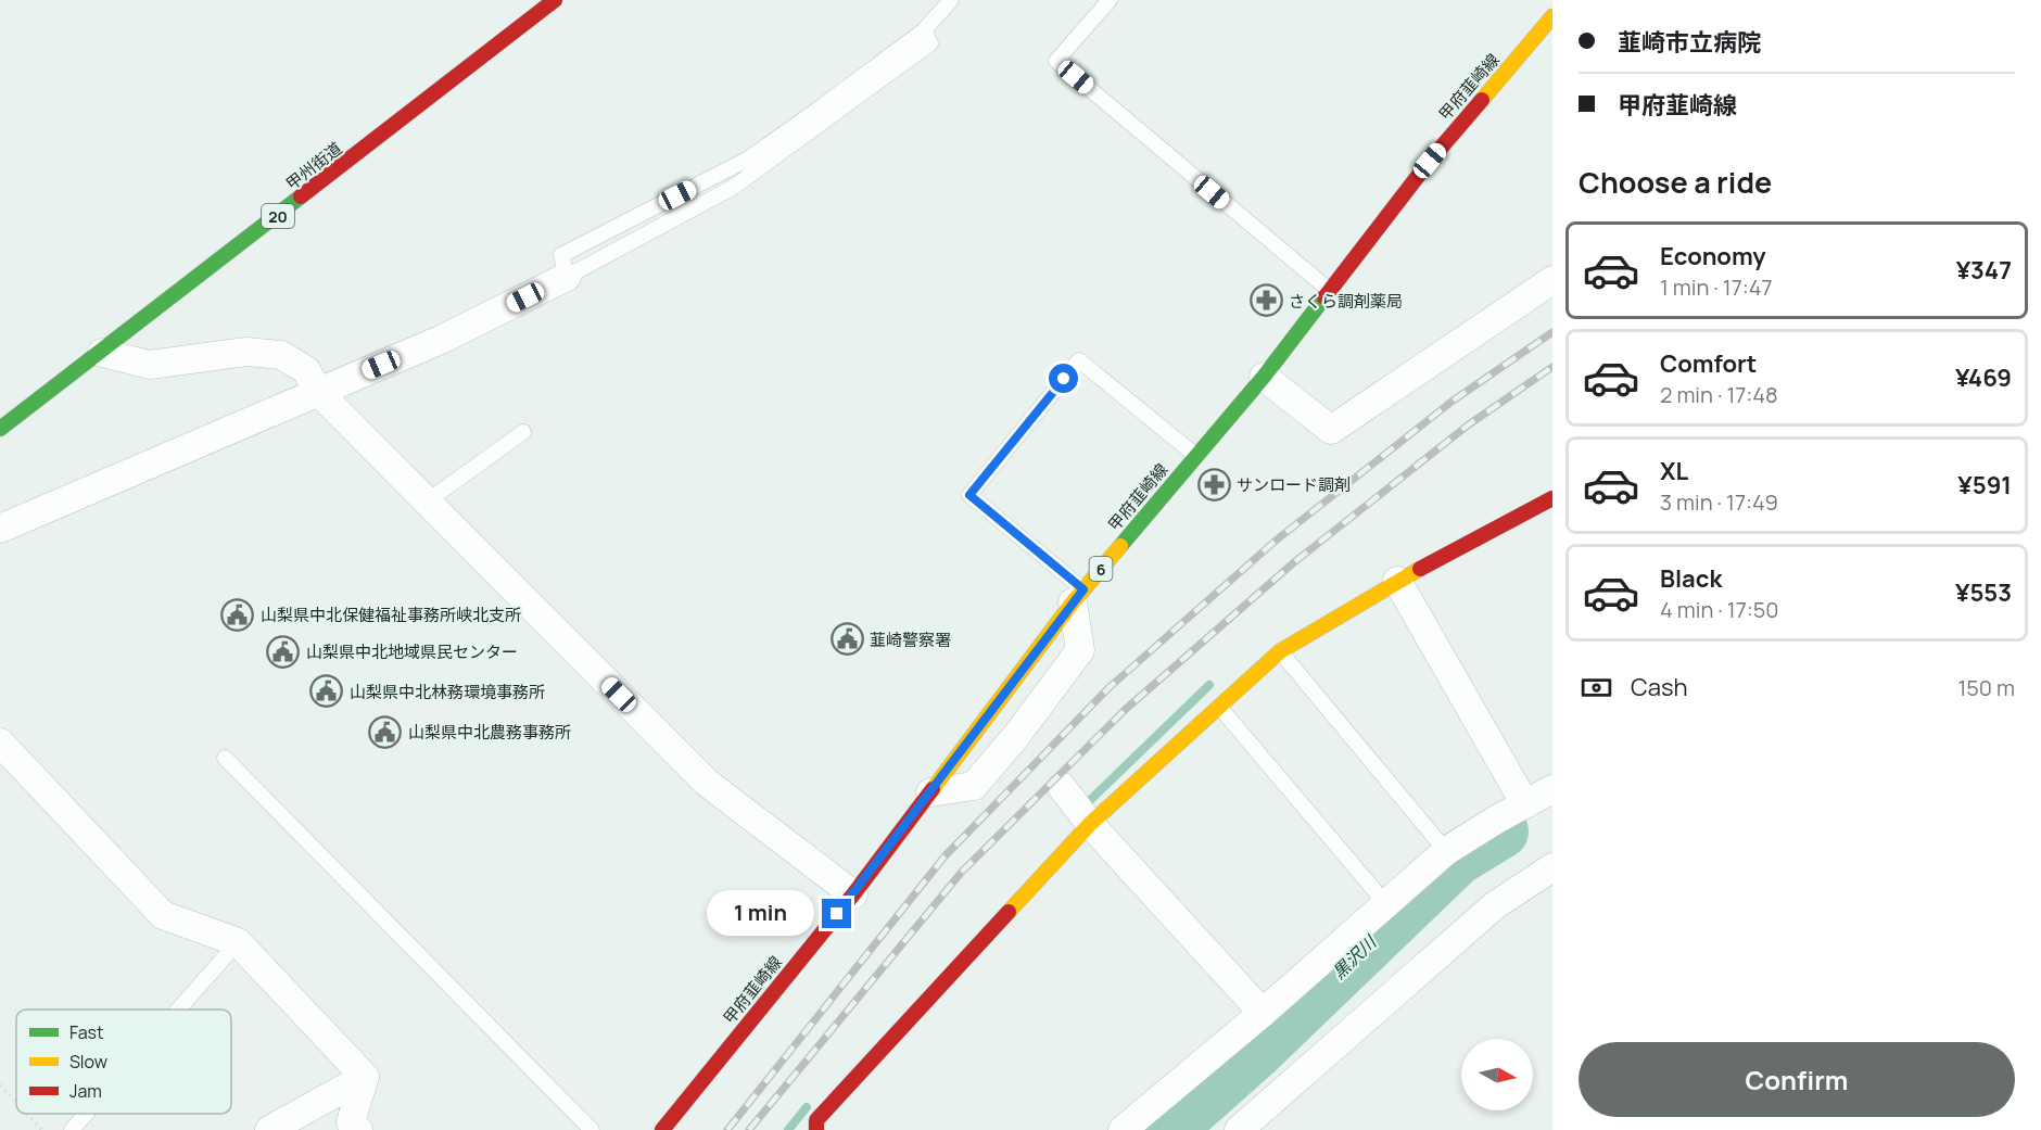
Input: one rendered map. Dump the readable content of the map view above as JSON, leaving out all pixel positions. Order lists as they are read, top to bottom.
{
  "streets": {
    "main road": [
      "甲府韮崎線",
      "甲州街道",
      "20",
      "6"
    ]
  },
  "water": ["黒沢川"],
  "places": {
    "pharmacy": ["さくら調剤薬局", "サンロード調剤"],
    "public building": [
      "山梨県中北保健福祉事務所峡北支所",
      "韮崎警察署",
      "山梨県中北地域県民センター",
      "山梨県中北林務環境事務所",
      "山梨県中北農務事務所"
    ]
  },
  "legend": ["Fast", "Slow", "Jam"],
  "north": "right",
  "page": {
    "banner": ["韮崎市立病院", "甲府韮崎線"],
    "heading": "Choose a ride",
    "list": [
      {
        "name": "Economy",
        "note": "1 min · 17:47",
        "value": "¥347"
      },
      {
        "name": "Comfort",
        "note": "2 min · 17:48",
        "value": "¥469"
      },
      {
        "name": "XL",
        "note": "3 min · 17:49",
        "value": "¥591"
      },
      {
        "name": "Black",
        "note": "4 min · 17:50",
        "value": "¥553"
      }
    ],
    "pay": ["Cash", "150 m"],
    "bubble": "1 min",
    "buttons": "Confirm"
  }
}
